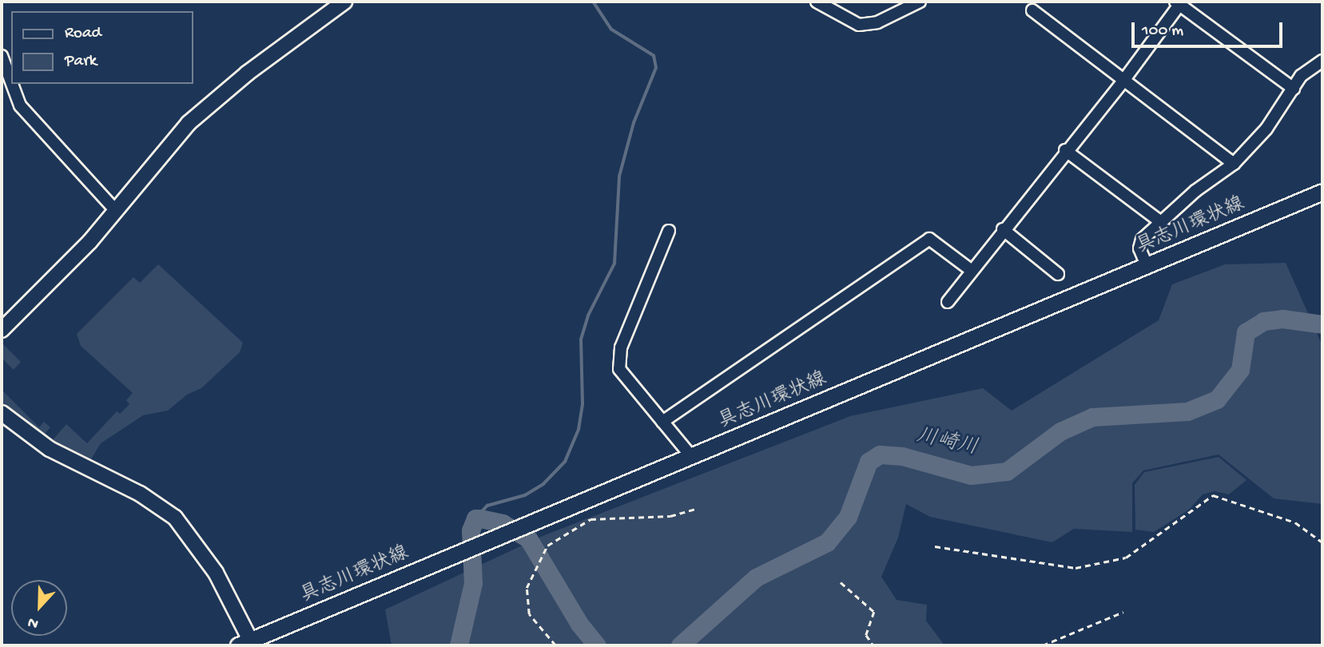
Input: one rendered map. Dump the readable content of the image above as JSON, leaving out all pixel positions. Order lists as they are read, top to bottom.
{
  "streets": {
    "main road": ["具志川環状線"]
  },
  "water": ["川崎川"],
  "legend": ["Road", "Park"],
  "scale_bar": "100 m",
  "north": "bottom"
}
